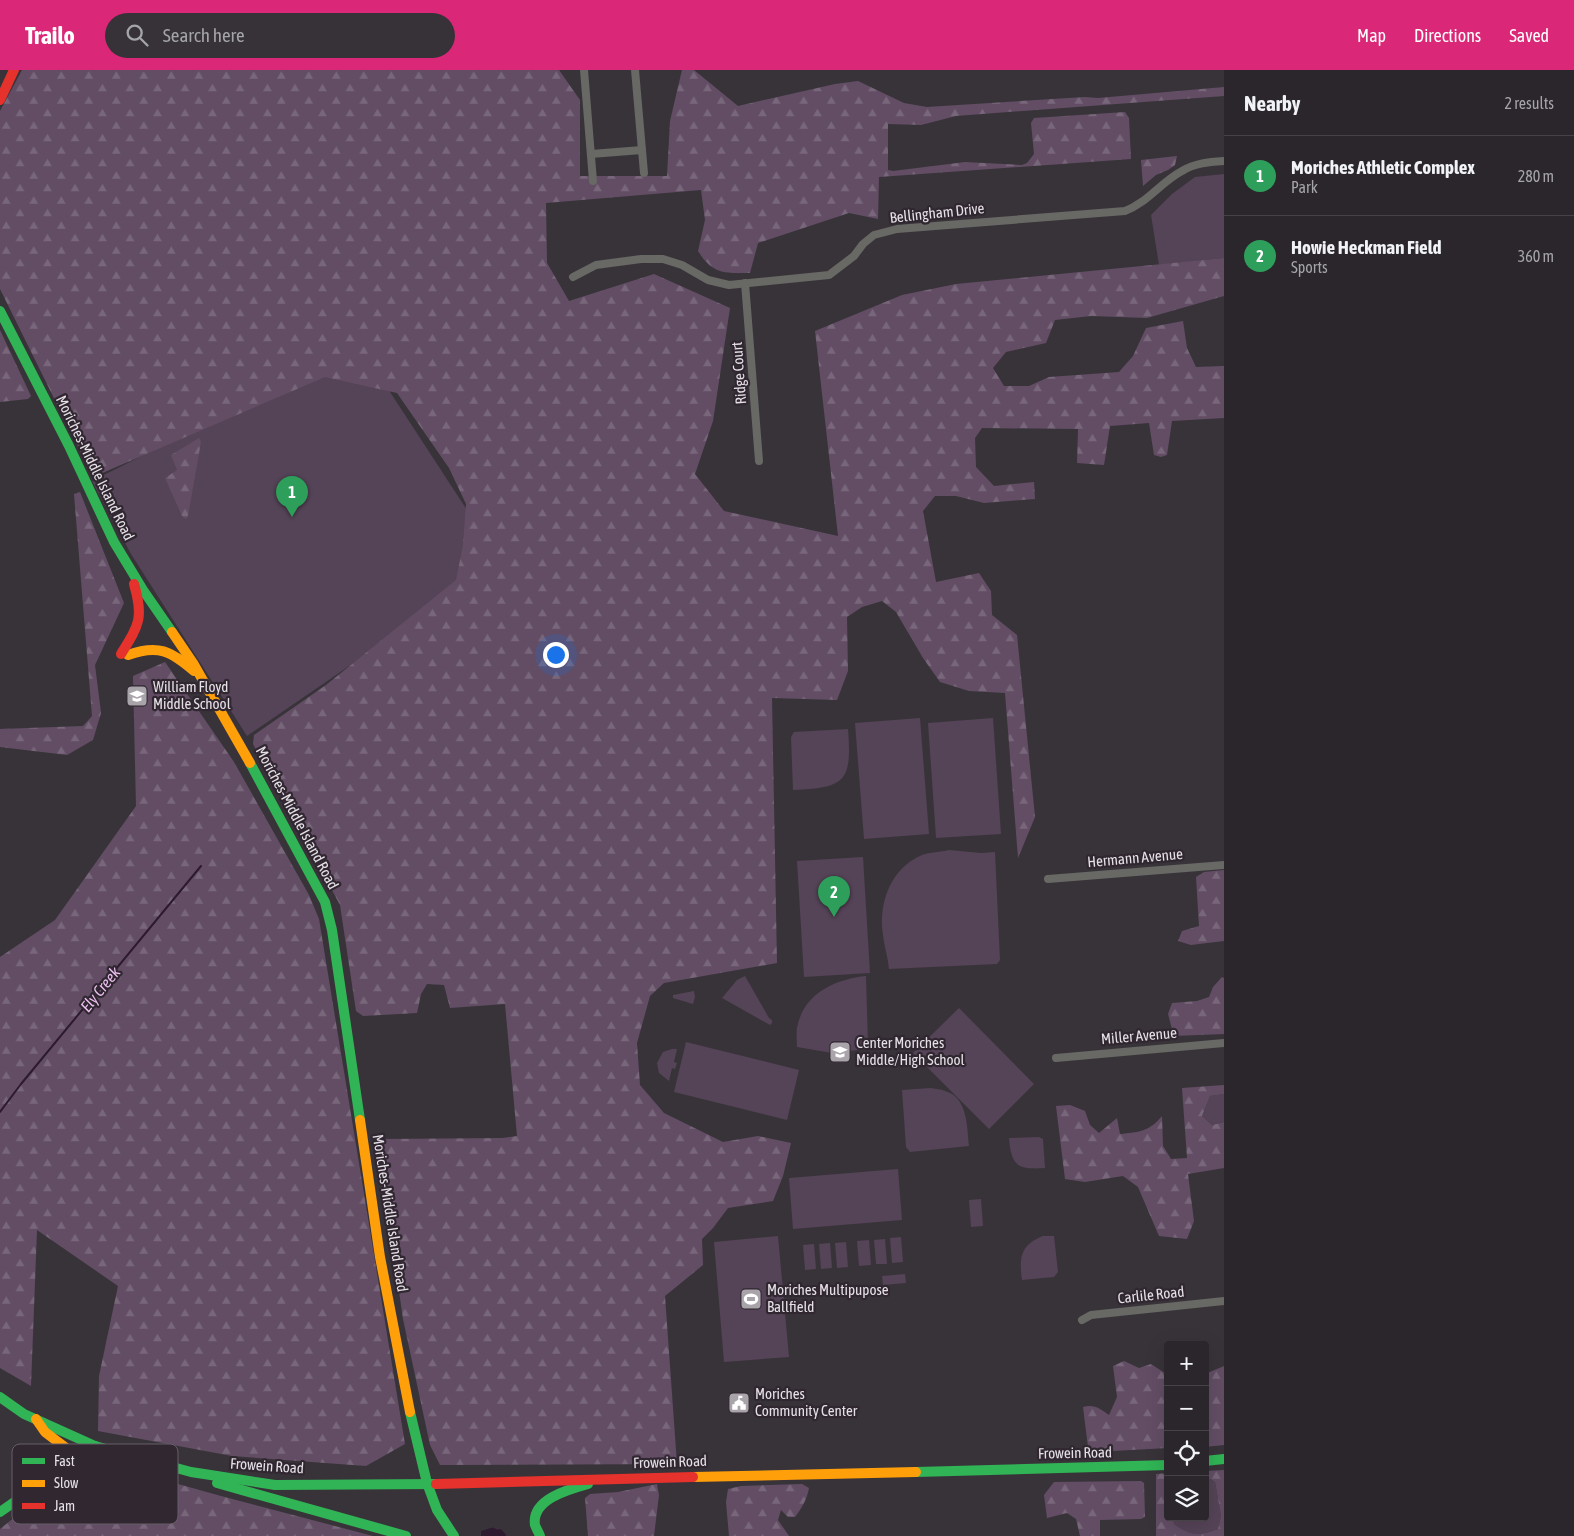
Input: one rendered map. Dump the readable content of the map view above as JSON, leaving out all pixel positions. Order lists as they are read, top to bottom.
{
  "streets": {
    "main road": ["Moriches-Middle Island Road", "Frowein Road"],
    "street": [
      "Bellingham Drive",
      "Ridge Court",
      "Hermann Avenue",
      "Miller Avenue",
      "Carlile Road"
    ]
  },
  "crossings": [
    ["Bellingham Drive", "Ridge Court"],
    ["Moriches-Middle Island Road", "Frowein Road"]
  ],
  "water": ["Ely Creek"],
  "places": {
    "school or university": ["William Floyd Middle School", "Center Moriches Middle/High School"],
    "sports": ["Moriches Multipupose Ballfield"],
    "public building": ["Moriches Community Center"]
  },
  "legend": ["Fast", "Slow", "Jam"],
  "page": {
    "header": "Trailo",
    "search": "Search here",
    "nav": ["Map", "Directions", "Saved"],
    "heading": ["Nearby", "2 results"],
    "list": [
      {
        "mark": "1",
        "name": "Moriches Athletic Complex",
        "note": "Park",
        "value": "280 m"
      },
      {
        "mark": "2",
        "name": "Howie Heckman Field",
        "note": "Sports",
        "value": "360 m"
      }
    ],
    "pins": ["1", "2"],
    "map_buttons": ["+", "−"]
  }
}
